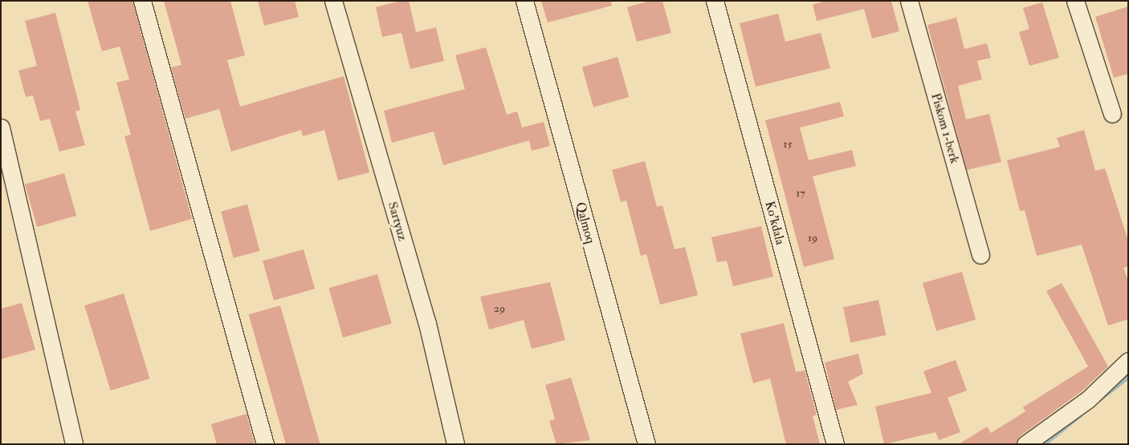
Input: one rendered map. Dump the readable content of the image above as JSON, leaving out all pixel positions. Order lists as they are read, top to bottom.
{
  "streets": {
    "street": [
      "Piskom 1-berk",
      "Sartyuz",
      "Qalmoq",
      "Ko'kdala"
    ]
  },
  "house_numbers": [
    "15",
    "17",
    "19",
    "29"
  ]
}
